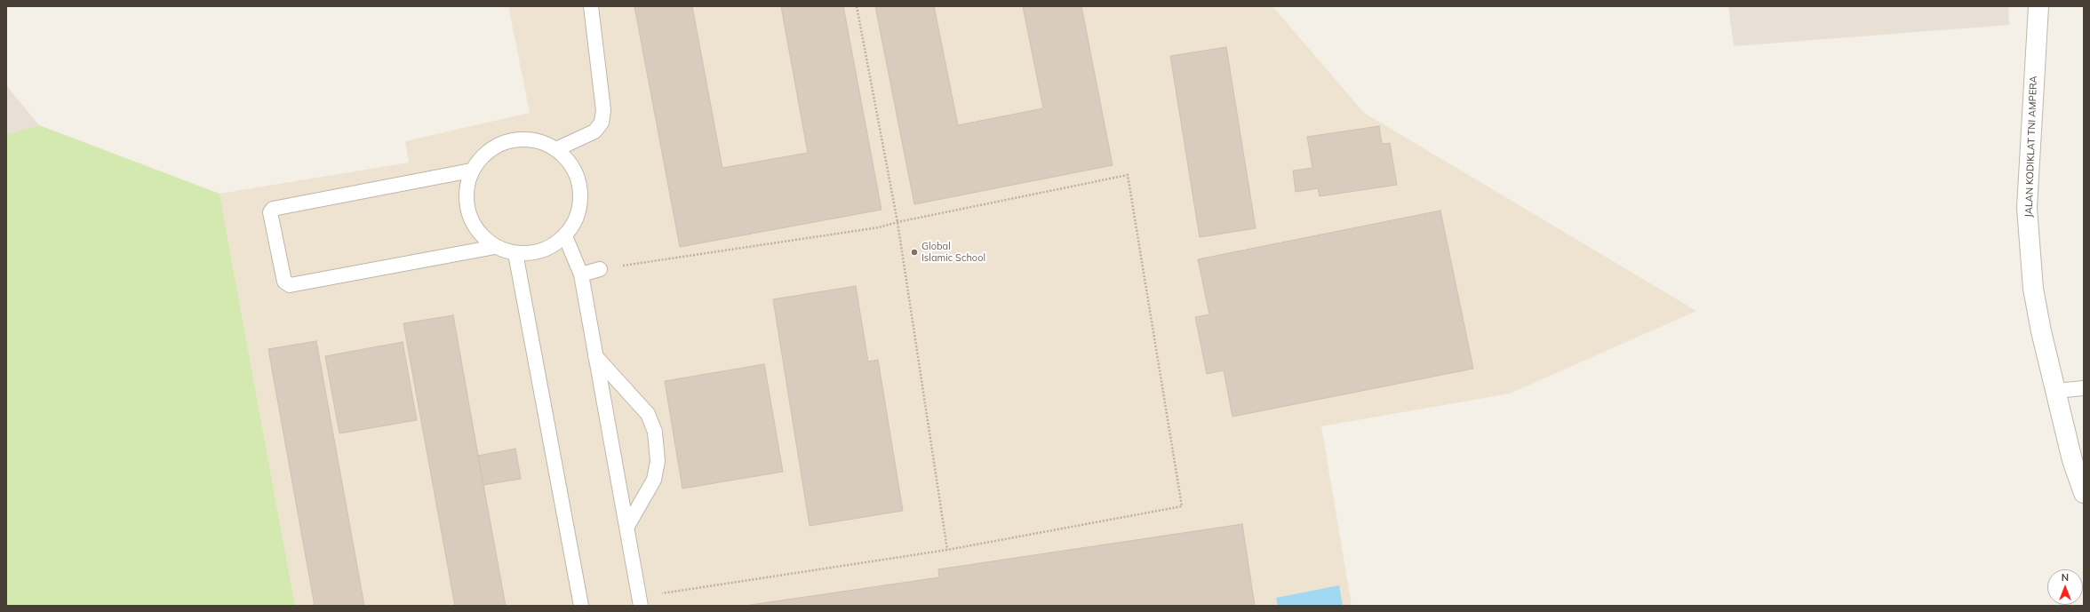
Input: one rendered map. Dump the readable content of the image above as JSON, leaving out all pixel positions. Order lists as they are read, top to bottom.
{
  "streets": {
    "street": ["JALAN KODIKLAT TNI AMPERA"]
  },
  "places": ["Global Islamic School"],
  "north": "top"
}
